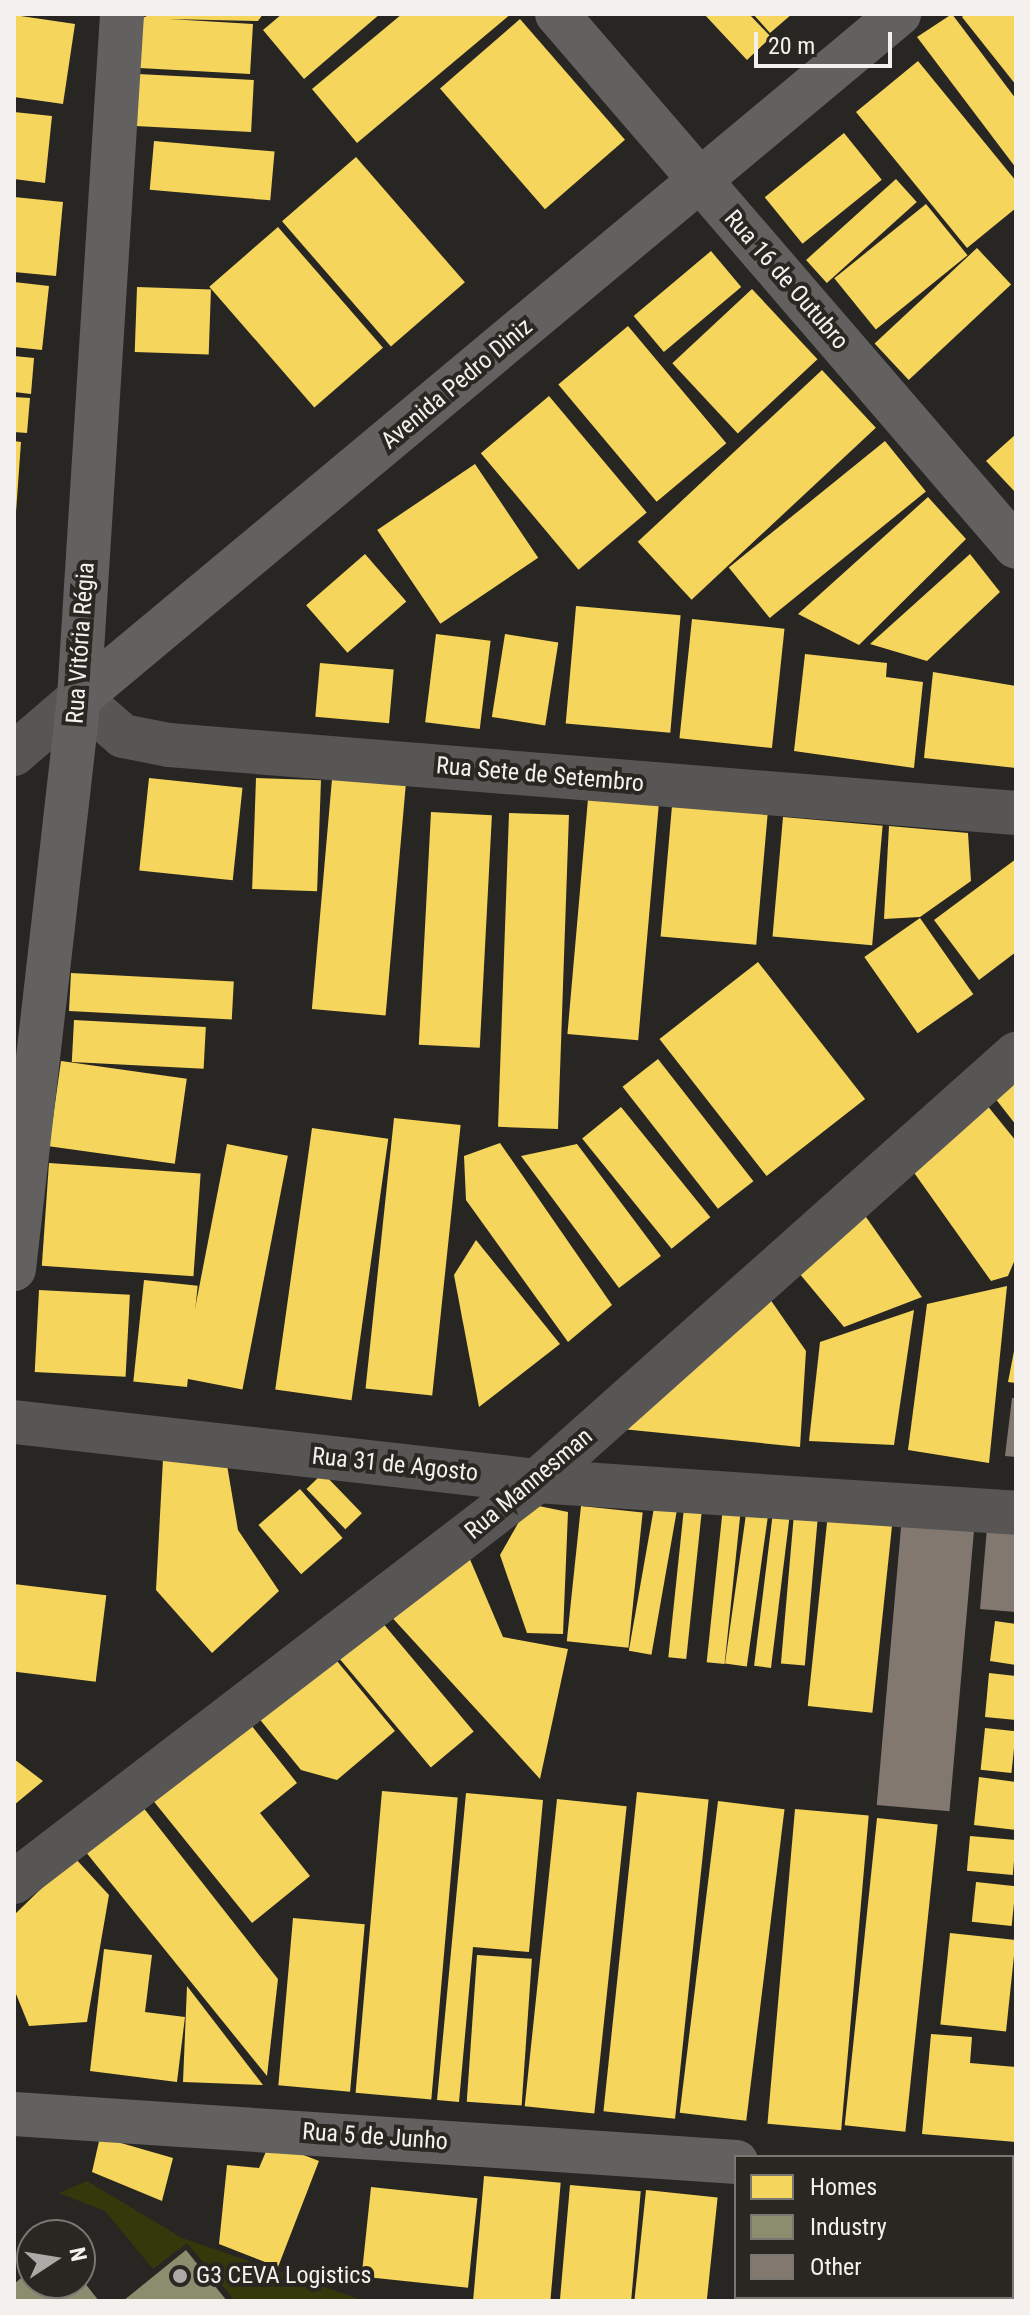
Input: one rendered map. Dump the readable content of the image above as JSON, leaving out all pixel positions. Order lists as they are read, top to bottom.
{
  "streets": {
    "street": [
      "Rua 16 de Outubro",
      "Avenida Pedro Diniz",
      "Rua Vitória Régia",
      "Rua Sete de Setembro",
      "Rua 31 de Agosto",
      "Rua Mannesman",
      "Rua 5 de Junho"
    ]
  },
  "crossings": [
    ["Rua 16 de Outubro", "Avenida Pedro Diniz"],
    ["Avenida Pedro Diniz", "Rua Vitória Régia"],
    ["Avenida Pedro Diniz", "Rua Sete de Setembro"],
    ["Rua Vitória Régia", "Rua Sete de Setembro"],
    ["Rua 31 de Agosto", "Rua Mannesman"]
  ],
  "places": ["G3 CEVA Logistics"],
  "legend": ["Homes", "Industry", "Other"],
  "scale_bar": "20 m",
  "north": "right"
}
